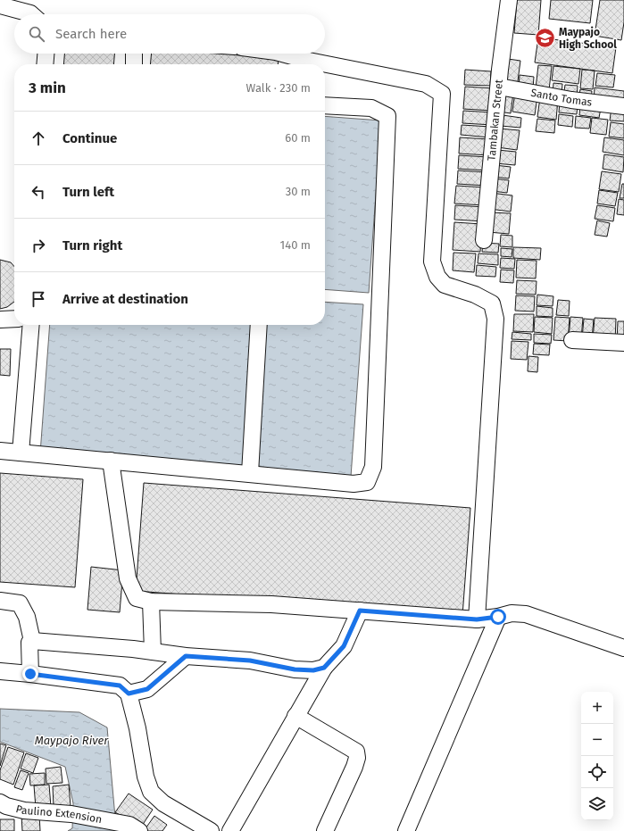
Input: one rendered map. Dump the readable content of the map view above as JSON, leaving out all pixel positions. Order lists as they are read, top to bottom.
{
  "streets": {
    "street": ["Santo Tomas", "Tambakan Street", "Paulino Extension"]
  },
  "crossings": [
    ["Santo Tomas", "Tambakan Street"]
  ],
  "water": ["Maypajo River"],
  "places": {
    "school or university": ["Maypajo High School"]
  },
  "page": {
    "search": "Search here",
    "heading": ["3 min", "Walk · 230 m"],
    "list": [
      ["Continue", "60 m"],
      ["Turn left", "30 m"],
      ["Turn right", "140 m"],
      "Arrive at destination"
    ],
    "map_buttons": ["+", "−"]
  }
}
